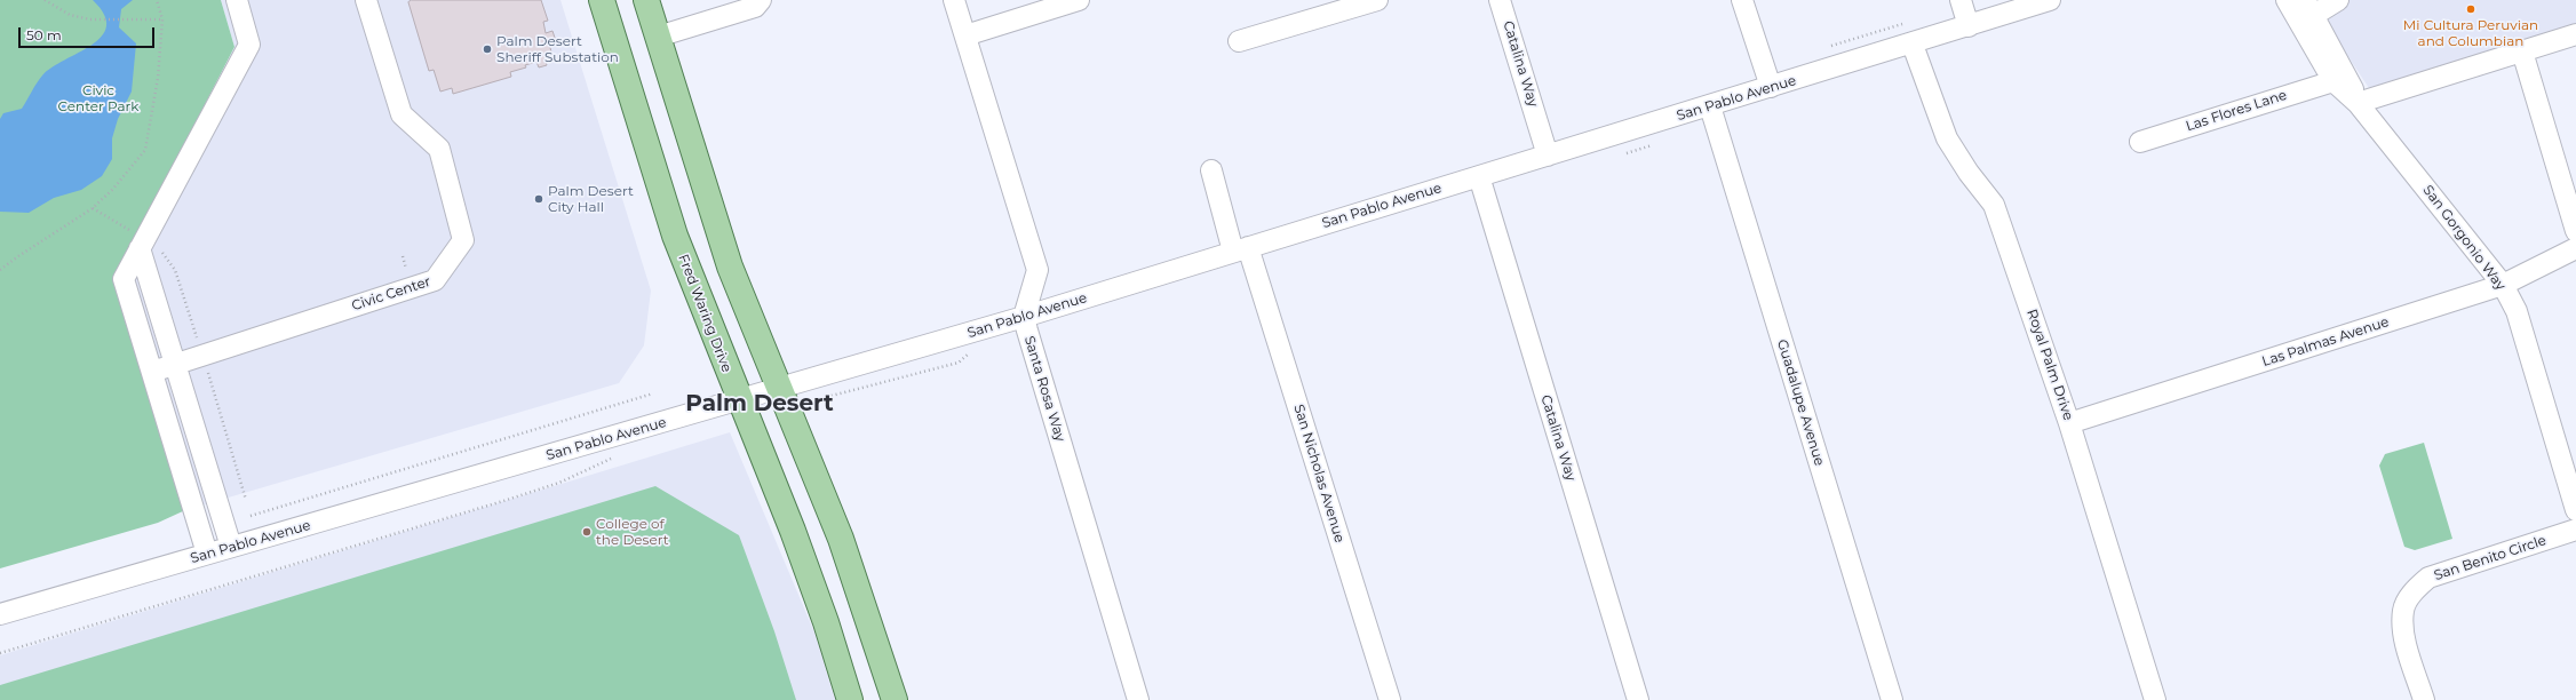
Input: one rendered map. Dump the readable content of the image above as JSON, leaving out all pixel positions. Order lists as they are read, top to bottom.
{
  "streets": {
    "main road": ["Fred Waring Drive"],
    "street": [
      "Catalina Way",
      "San Pablo Avenue",
      "Las Flores Lane",
      "San Gorgonio Way",
      "Civic Center",
      "Las Palmas Avenue",
      "Royal Palm Drive",
      "Santa Rosa Way",
      "Guadalupe Avenue",
      "San Nicholas Avenue",
      "San Benito Circle"
    ]
  },
  "crossings": [
    ["Catalina Way", "San Pablo Avenue"],
    ["San Pablo Avenue", "Fred Waring Drive"],
    ["San Pablo Avenue", "Royal Palm Drive"],
    ["San Pablo Avenue", "Santa Rosa Way"],
    ["San Pablo Avenue", "Guadalupe Avenue"],
    ["San Pablo Avenue", "San Nicholas Avenue"],
    ["Las Flores Lane", "San Gorgonio Way"],
    ["San Gorgonio Way", "Las Palmas Avenue"],
    ["Las Palmas Avenue", "Royal Palm Drive"]
  ],
  "districts": ["Palm Desert"],
  "parks": ["Civic Center Park"],
  "places": [
    "Mi Cultura Peruvian and Columbian",
    "Palm Desert Sheriff Substation",
    "Palm Desert City Hall",
    "College of the Desert"
  ],
  "scale_bar": "50 m"
}
